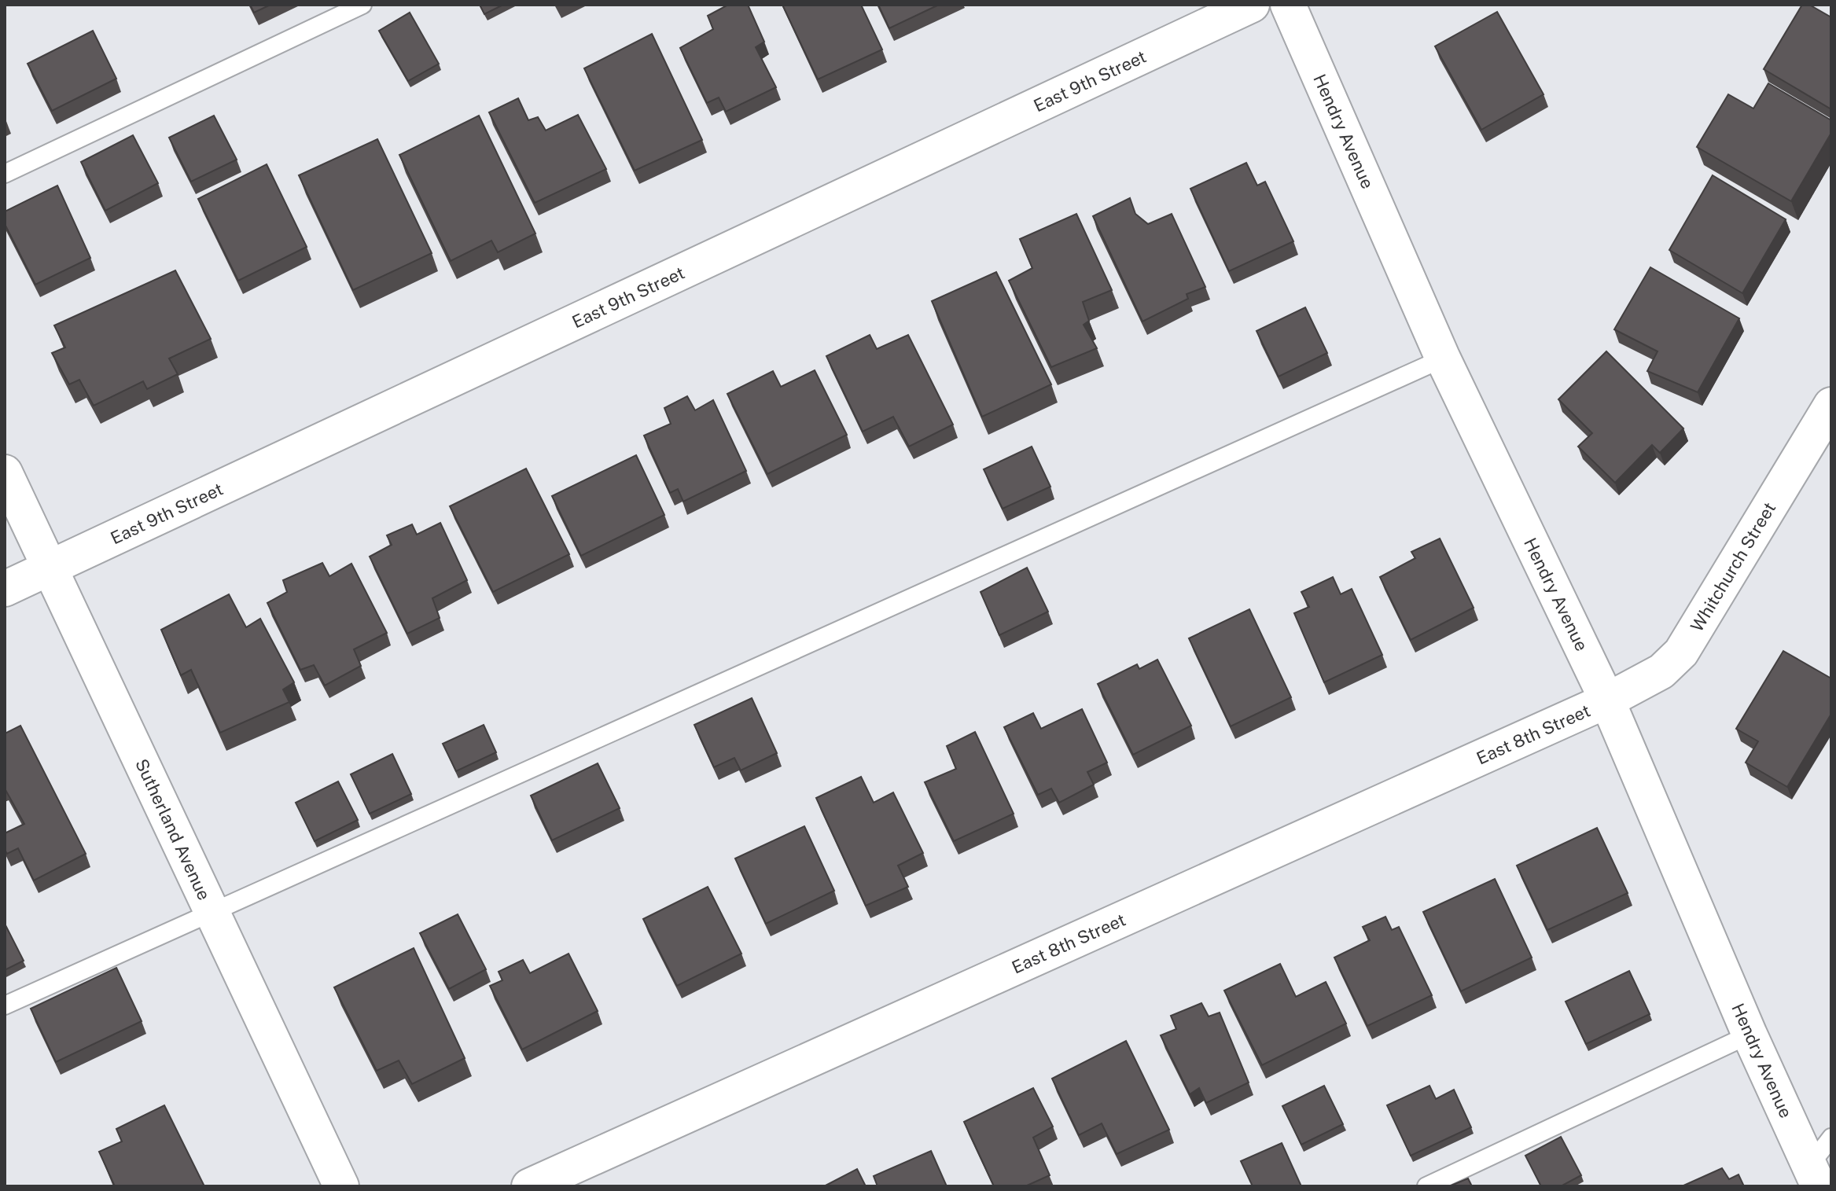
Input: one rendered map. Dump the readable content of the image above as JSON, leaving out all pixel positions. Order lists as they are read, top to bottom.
{
  "streets": {
    "street": [
      "East 9th Street",
      "Hendry Avenue",
      "Whitchurch Street",
      "East 8th Street",
      "Sutherland Avenue"
    ]
  },
  "crossings": [
    ["East 9th Street", "Sutherland Avenue"],
    ["Hendry Avenue", "Whitchurch Street"],
    ["Hendry Avenue", "East 8th Street"],
    ["Whitchurch Street", "East 8th Street"]
  ]
}
